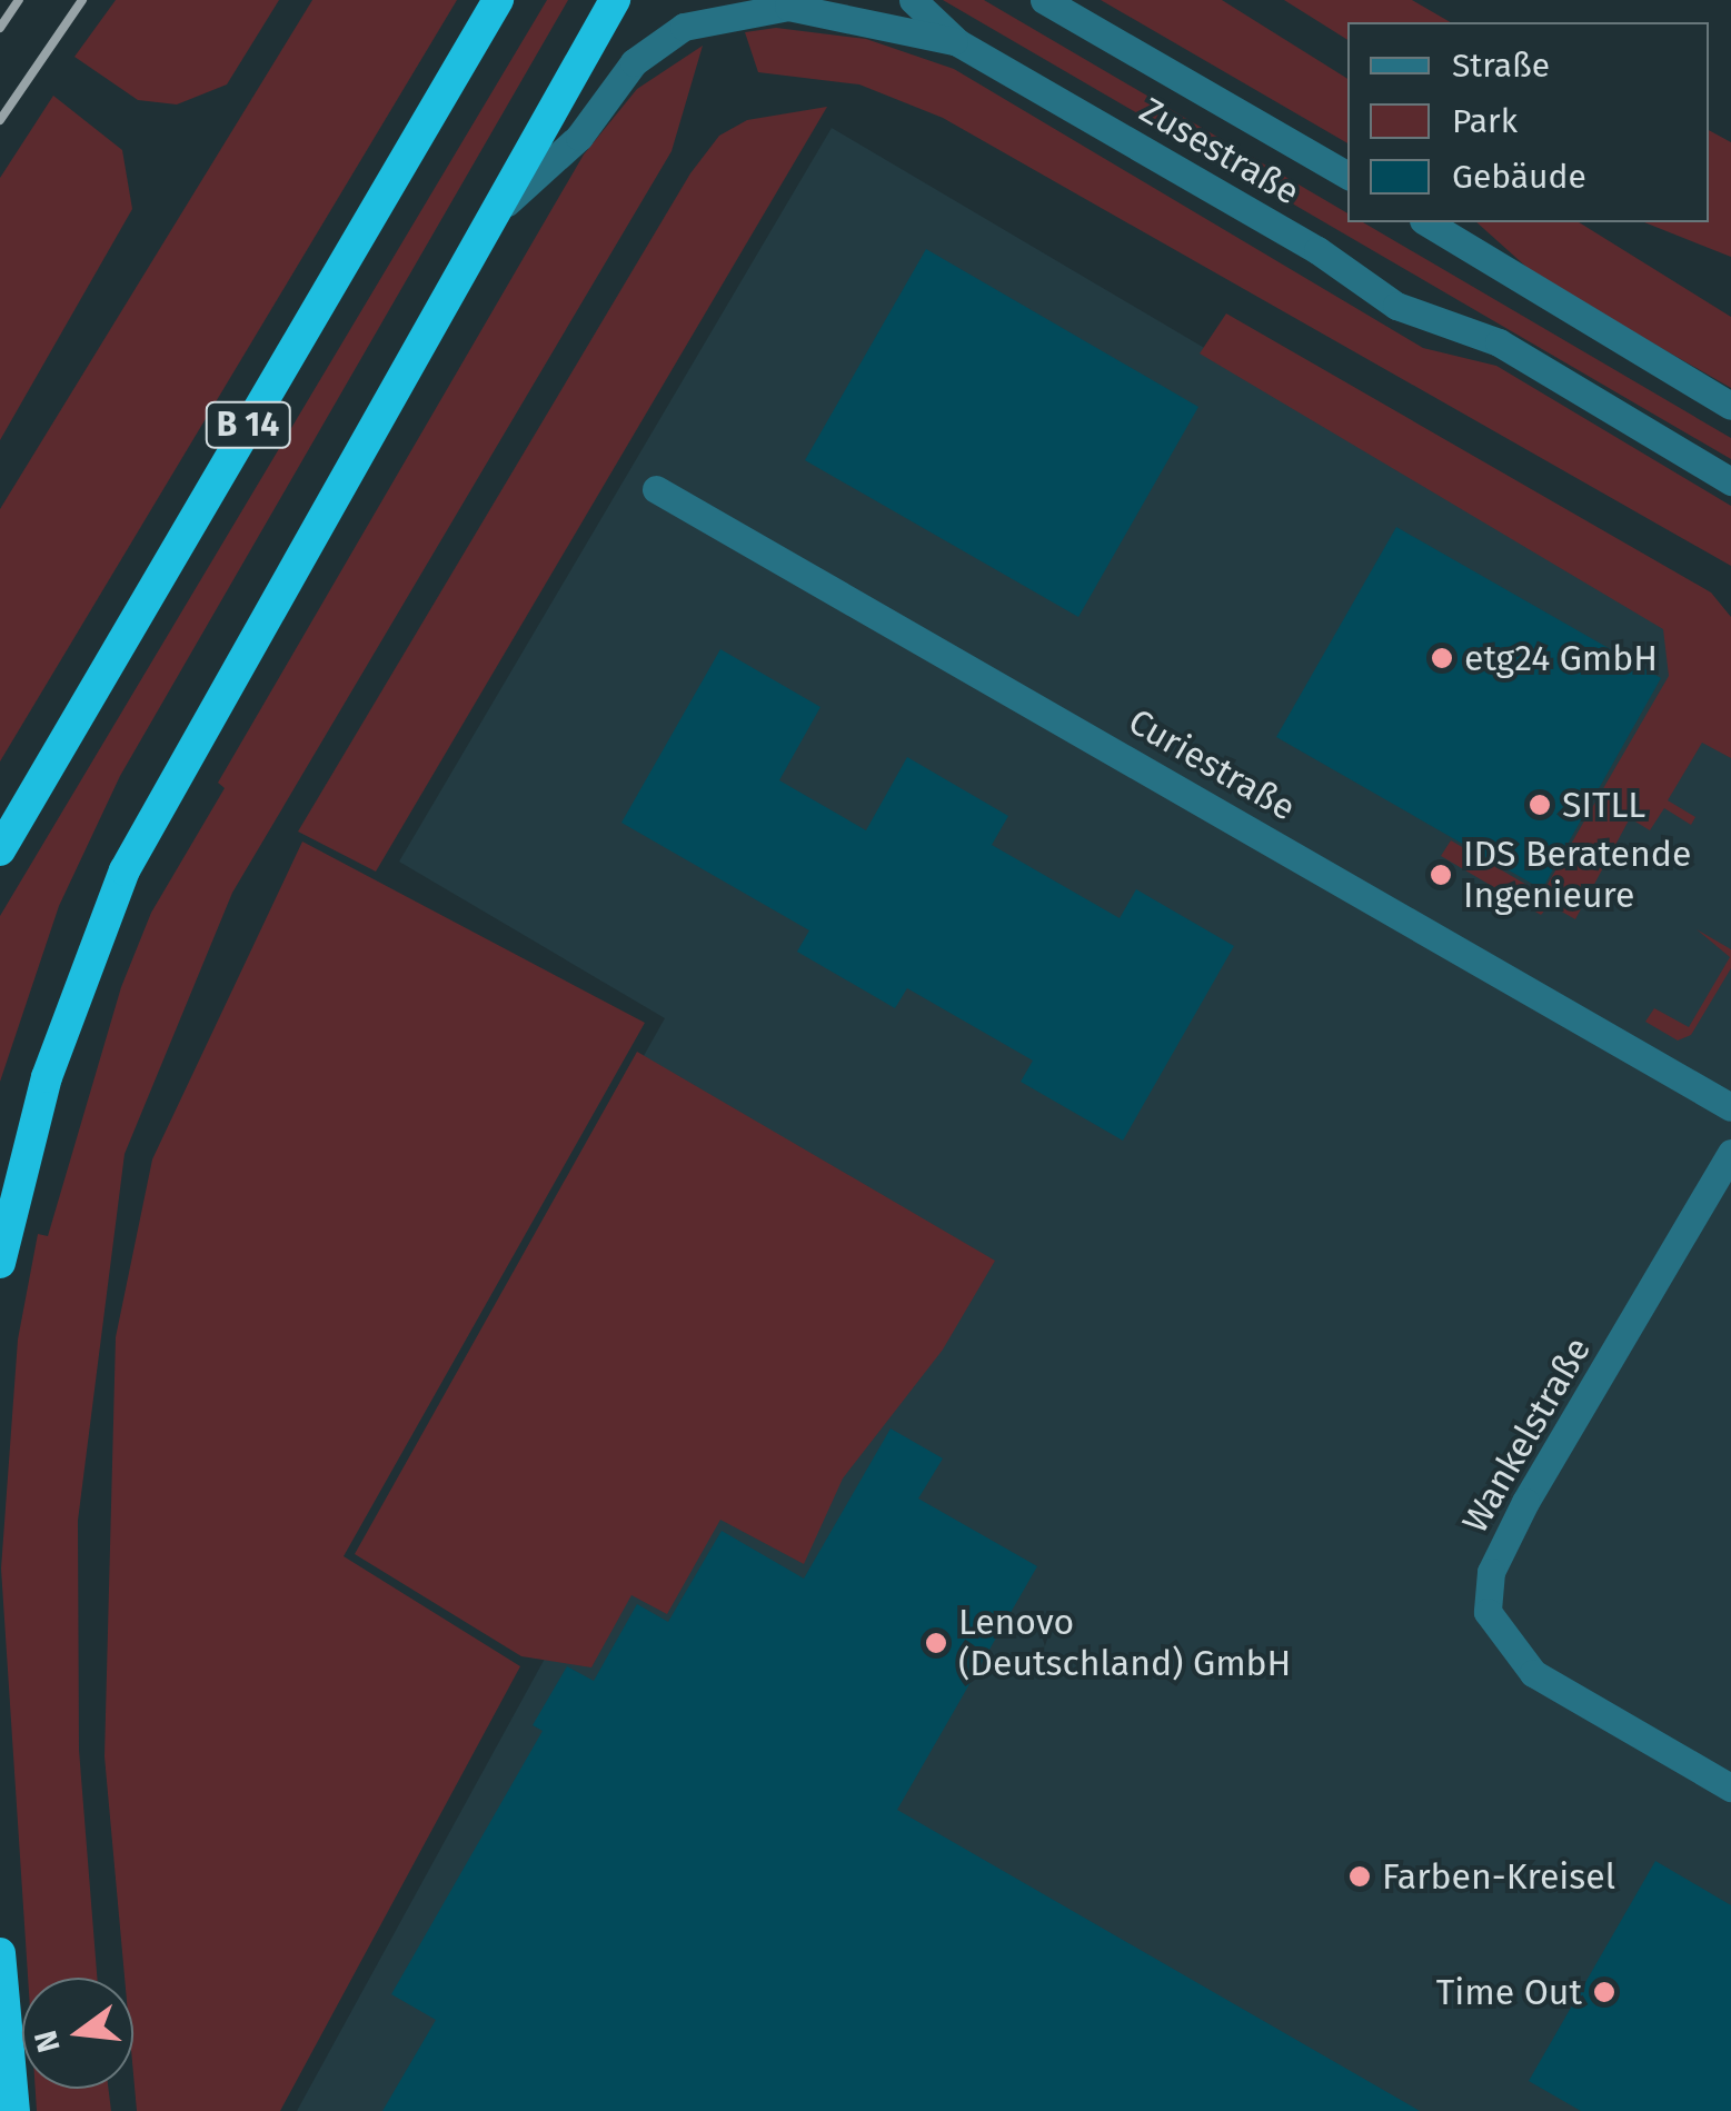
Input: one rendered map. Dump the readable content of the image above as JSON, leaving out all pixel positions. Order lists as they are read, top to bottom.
{
  "streets": {
    "highway": ["B 14"],
    "street": ["Zusestraße", "Curiestraße", "Wankelstraße"]
  },
  "places": [
    "etg24 GmbH",
    "SITLL",
    "IDS Beratende Ingenieure",
    "Lenovo (Deutschland) GmbH",
    "Farben-Kreisel",
    "Time Out"
  ],
  "legend": ["Straße", "Park", "Gebäude"],
  "north": "left"
}
